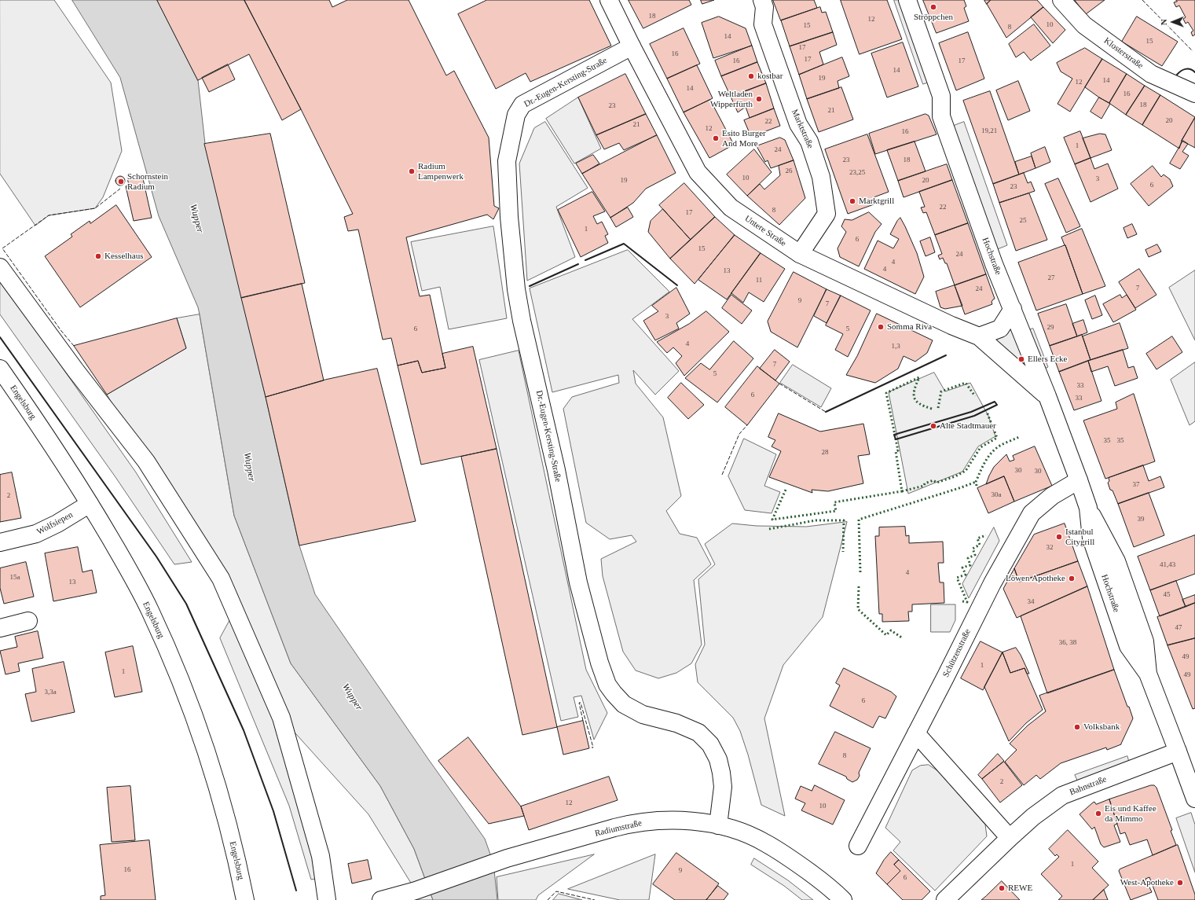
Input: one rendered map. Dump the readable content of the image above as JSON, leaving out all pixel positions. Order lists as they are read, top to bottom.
{
  "streets": {
    "street": [
      "Klosterstraße",
      "Dr.-Eugen-Kersting-Straße",
      "Marktstraße",
      "Untere Straße",
      "Hochstraße",
      "Engelsburg",
      "Wolfsiepen",
      "Schützenstraße",
      "Bahnstraße",
      "Radiumstraße"
    ]
  },
  "crossings": [
    ["Dr.-Eugen-Kersting-Straße", "Untere Straße"],
    ["Dr.-Eugen-Kersting-Straße", "Radiumstraße"],
    ["Marktstraße", "Untere Straße"],
    ["Untere Straße", "Hochstraße"],
    ["Hochstraße", "Schützenstraße"],
    ["Hochstraße", "Bahnstraße"],
    ["Engelsburg", "Wolfsiepen"]
  ],
  "water": ["Wupper"],
  "places": [
    "Ströppchen",
    "kostbar",
    "Weltladen Wipperfürth",
    "Esito Burger And More",
    "Radium Lampenwerk",
    "Schornstein Radium",
    "Marktgrill",
    "Kesselhaus",
    "Somma Riva",
    "Ellers Ecke",
    "Alte Stadtmauer",
    "Istanbul Citygrill",
    "Löwen Apotheke",
    "Volksbank",
    "Eis und Kaffee da Mimmo",
    "West-Apotheke",
    "REWE"
  ],
  "house_numbers": [
    "18",
    "12",
    "10",
    "15",
    "8",
    "14",
    "15",
    "17",
    "16",
    "17",
    "16",
    "17",
    "14",
    "19",
    "14",
    "12",
    "14",
    "16",
    "18",
    "23",
    "21",
    "20",
    "22",
    "21",
    "12",
    "19,21",
    "16",
    "1",
    "24",
    "23",
    "18",
    "26",
    "23,25",
    "10",
    "3",
    "19",
    "20",
    "6",
    "23",
    "22",
    "8",
    "17",
    "25",
    "1",
    "6",
    "15",
    "24",
    "4",
    "4",
    "13",
    "27",
    "11",
    "7",
    "24",
    "9",
    "7",
    "3",
    "29",
    "6",
    "5",
    "4",
    "1,3",
    "7",
    "5",
    "33",
    "6",
    "33",
    "35",
    "35",
    "28",
    "30",
    "30",
    "37",
    "30a",
    "2",
    "39",
    "32",
    "41,43",
    "4",
    "15a",
    "13",
    "45",
    "34",
    "47",
    "36, 38",
    "49",
    "1",
    "1",
    "49",
    "3,3a",
    "6",
    "8",
    "2",
    "12",
    "10",
    "1",
    "16",
    "9",
    "6"
  ],
  "north": "left"
}
